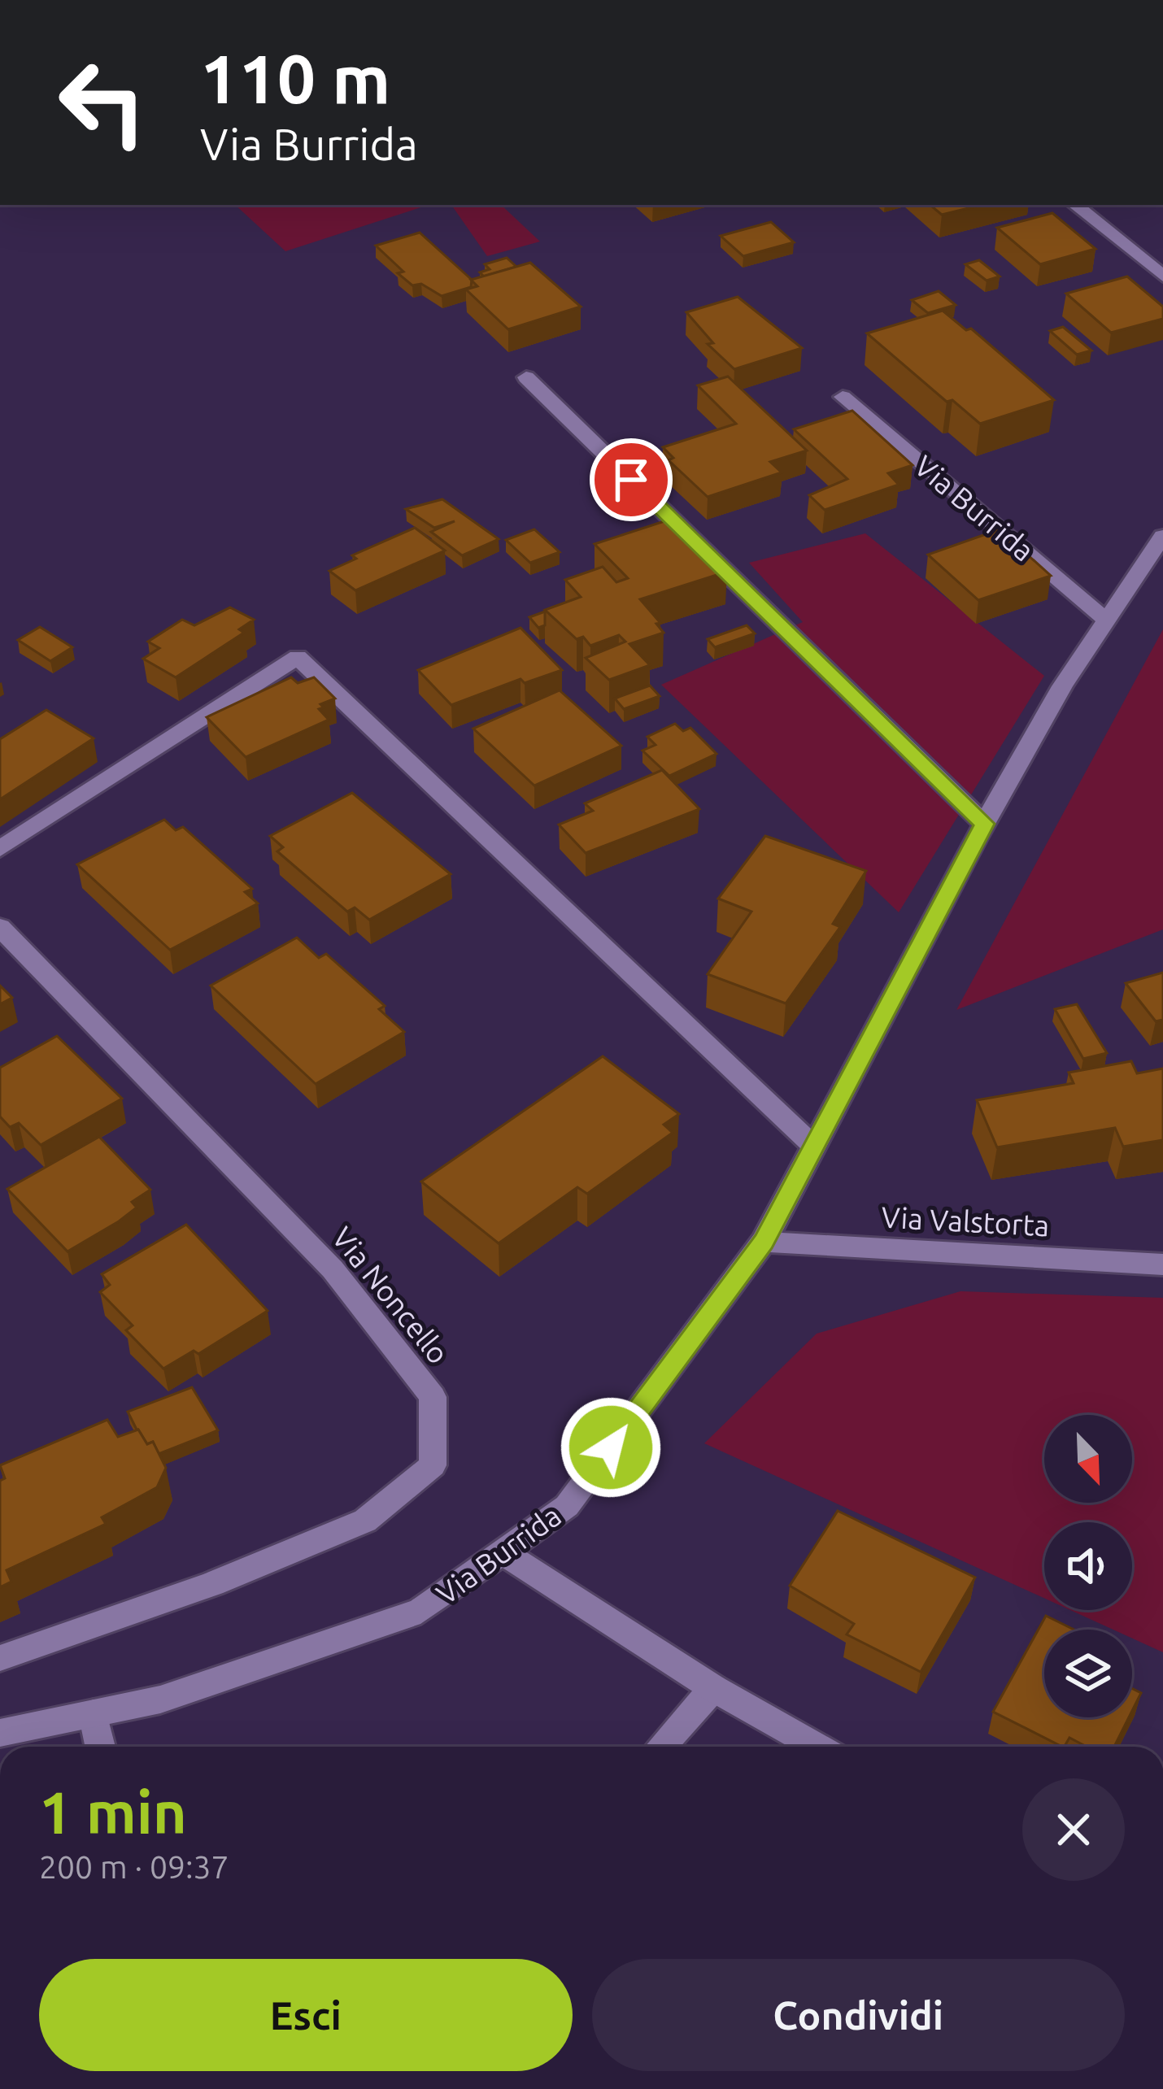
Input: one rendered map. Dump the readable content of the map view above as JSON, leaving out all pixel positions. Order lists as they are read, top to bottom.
{
  "streets": {
    "street": ["Via Burrida", "Via Valstorta", "Via Noncello"]
  },
  "crossings": [
    ["Via Burrida", "Via Valstorta"]
  ],
  "north": "bottom right",
  "page": {
    "turn": ["110 m", "Via Burrida"],
    "heading": ["1 min", "200 m · 09:37"],
    "buttons": ["Esci", "Condividi"]
  }
}
